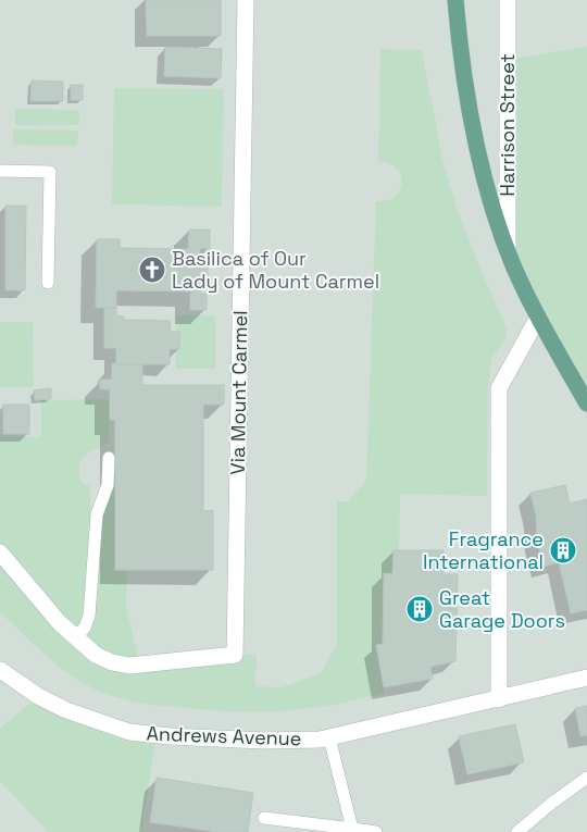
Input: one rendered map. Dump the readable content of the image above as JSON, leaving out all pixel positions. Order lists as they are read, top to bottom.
{
  "streets": {
    "street": ["Harrison Street", "Via Mount Carmel", "Andrews Avenue"]
  },
  "places": {
    "church": ["Basilica of Our Lady of Mount Carmel"],
    "building": ["Fragrance International", "Great Garage Doors"]
  }
}
